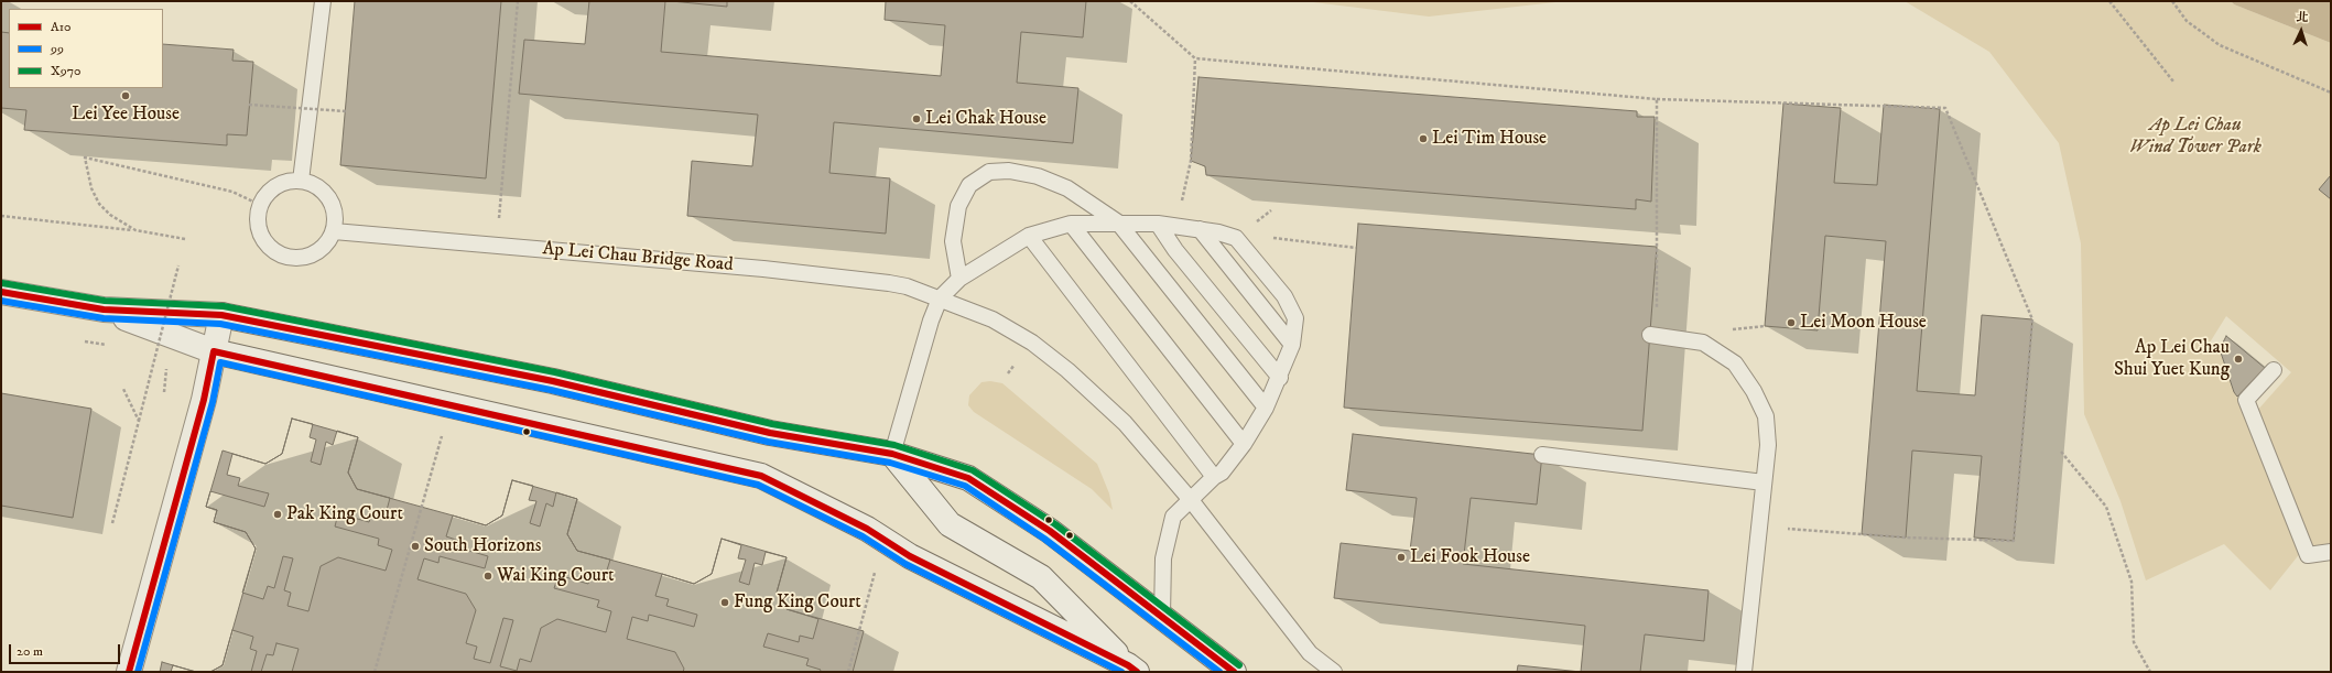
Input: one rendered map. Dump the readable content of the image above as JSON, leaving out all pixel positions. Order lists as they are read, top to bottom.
{
  "streets": {
    "lane": ["Ap Lei Chau Bridge Road"]
  },
  "parks": ["Ap Lei Chau Wind Tower Park"],
  "places": [
    "Lei Yee House",
    "Lei Chak House",
    "Lei Tim House",
    "Lei Moon House",
    "Ap Lei Chau Shui Yuet Kung",
    "Pak King Court",
    "South Horizons",
    "Lei Fook House",
    "Wai King Court",
    "Fung King Court"
  ],
  "lines": ["transit line X970", "transit line A10", "transit line 99"],
  "legend": ["A10", "99", "X970"],
  "scale_bar": "20 m",
  "north": "top"
}
